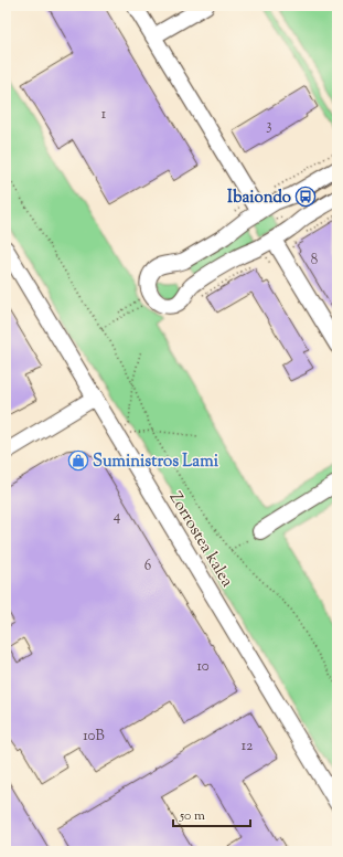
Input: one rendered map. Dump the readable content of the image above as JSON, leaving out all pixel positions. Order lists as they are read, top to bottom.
{
  "streets": {
    "street": ["Zorrostea kalea"]
  },
  "places": {
    "bus stop": ["Ibaiondo"],
    "shop": ["Suministros Lami"]
  },
  "house_numbers": [
    "1",
    "3",
    "8",
    "4",
    "6",
    "10",
    "10B",
    "12"
  ],
  "scale_bar": "50 m"
}
